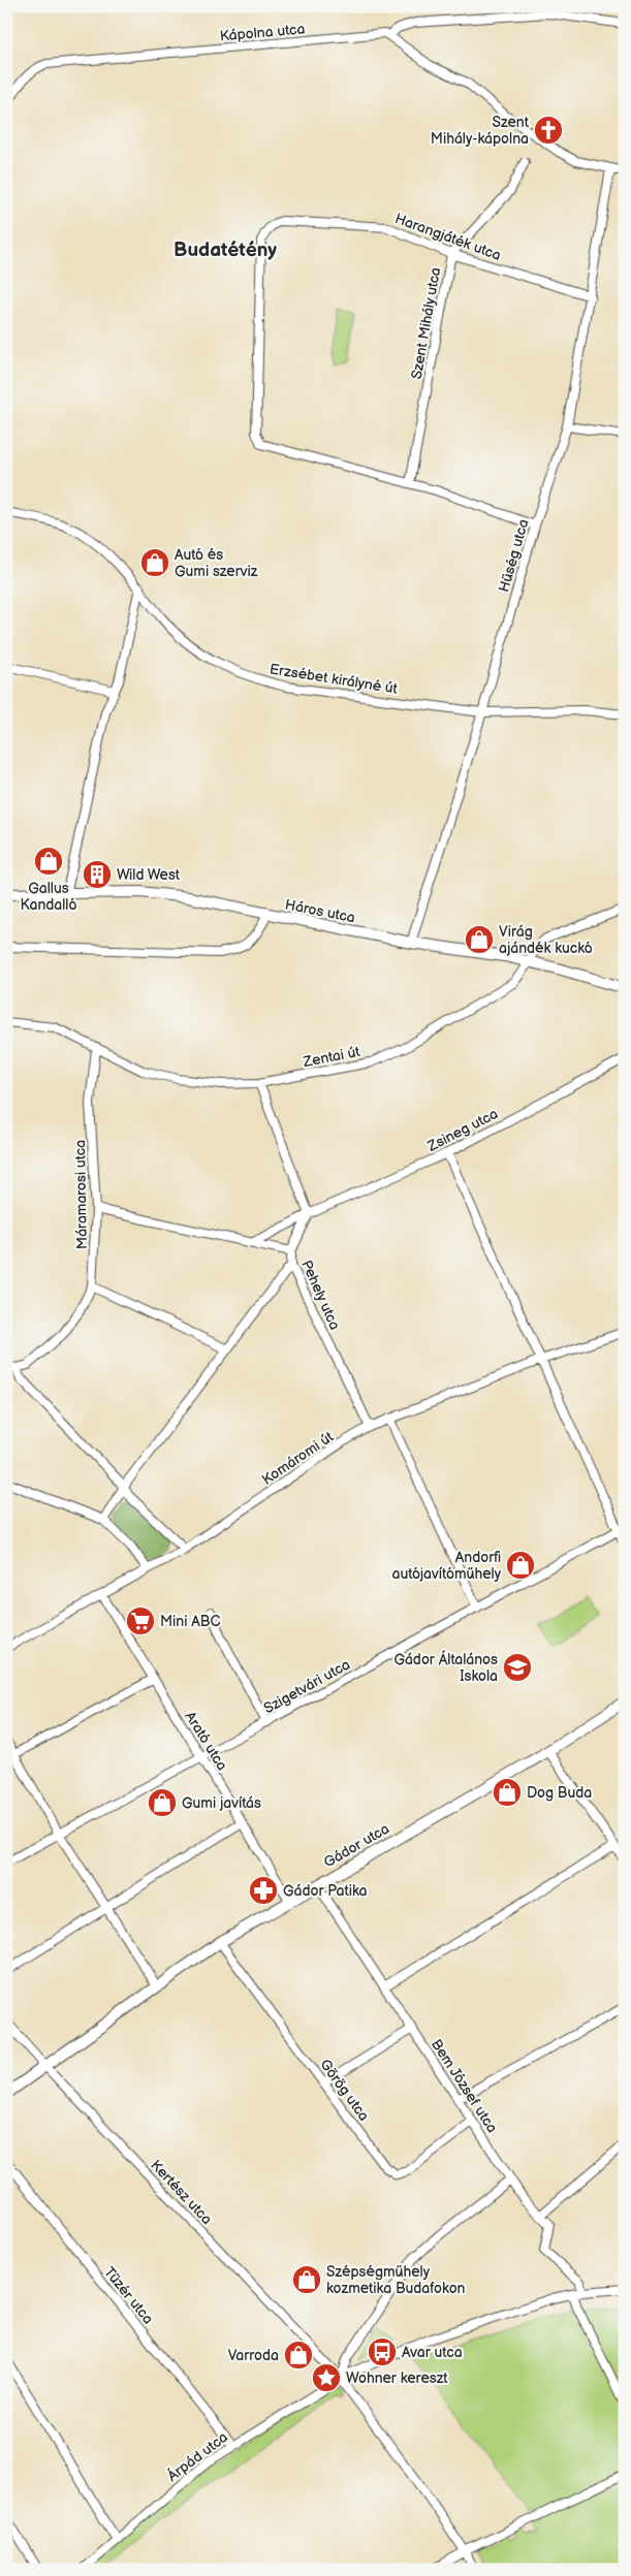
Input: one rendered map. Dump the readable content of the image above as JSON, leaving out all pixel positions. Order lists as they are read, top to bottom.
{
  "streets": {
    "street": [
      "Kápolna utca",
      "Harangjáték utca",
      "Szent Mihály utca",
      "Hűség utca",
      "Erzsébet királyné út",
      "Háros utca",
      "Zentai út",
      "Zsineg utca",
      "Máramarosi utca",
      "Pehely utca",
      "Komáromi út",
      "Szigetvári utca",
      "Arató utca",
      "Gádor utca",
      "Bem József utca",
      "Görög utca",
      "Kertész utca",
      "Tüzér utca",
      "Árpád utca"
    ]
  },
  "crossings": [
    ["Harangjáték utca", "Szent Mihály utca"],
    ["Harangjáték utca", "Hűség utca"],
    ["Hűség utca", "Erzsébet királyné út"],
    ["Hűség utca", "Háros utca"],
    ["Háros utca", "Zentai út"],
    ["Zentai út", "Máramarosi utca"],
    ["Zsineg utca", "Pehely utca"],
    ["Pehely utca", "Komáromi út"],
    ["Komáromi út", "Arató utca"],
    ["Szigetvári utca", "Arató utca"],
    ["Arató utca", "Gádor utca"],
    ["Gádor utca", "Bem József utca"],
    ["Gádor utca", "Görög utca"],
    ["Gádor utca", "Kertész utca"],
    ["Bem József utca", "Görög utca"],
    ["Kertész utca", "Árpád utca"],
    ["Tüzér utca", "Árpád utca"]
  ],
  "districts": ["Budatétény"],
  "places": {
    "church": ["Szent Mihály-kápolna"],
    "shop": [
      "Autó és Gumi szerviz",
      "Gallus Kandalló",
      "Virág ajándék kuckó",
      "Andorfi autójavítóműhely",
      "Dog Buda",
      "Gumi javítás",
      "Szépségműhely kozmetika Budafokon",
      "Varroda"
    ],
    "building": ["Wild West"],
    "supermarket": ["Mini ABC"],
    "school or university": ["Gádor Általános Iskola"],
    "pharmacy": ["Gádor Patika"],
    "bus stop": ["Avar utca"],
    "place": ["Wohner kereszt"]
  }
}
